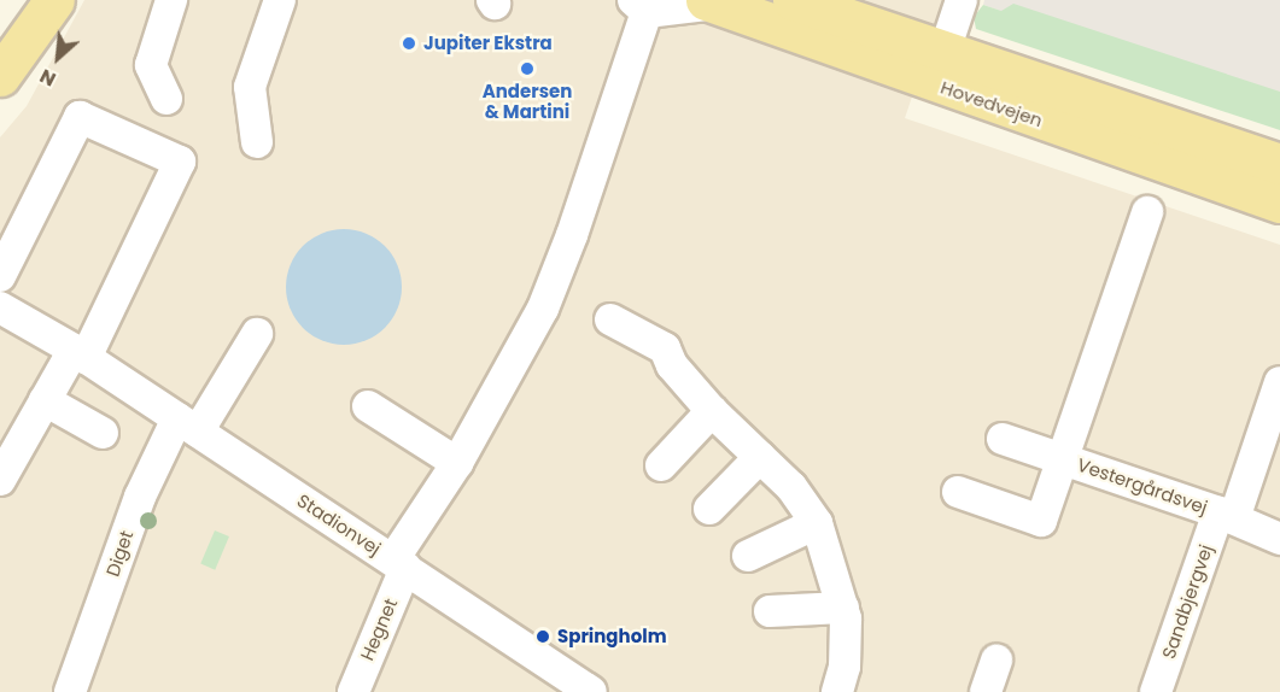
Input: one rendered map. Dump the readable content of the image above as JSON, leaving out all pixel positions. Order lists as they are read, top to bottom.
{
  "streets": {
    "main road": ["Hovedvejen"],
    "street": [
      "Vestergårdsvej",
      "Stadionvej",
      "Diget",
      "Sandbjergvej",
      "Hegnet"
    ]
  },
  "crossings": [
    ["Vestergårdsvej", "Sandbjergvej"],
    ["Stadionvej", "Diget"],
    ["Stadionvej", "Hegnet"]
  ],
  "places": ["Jupiter Ekstra", "Andersen & Martini", "Springholm"],
  "north": "bottom left"
}
